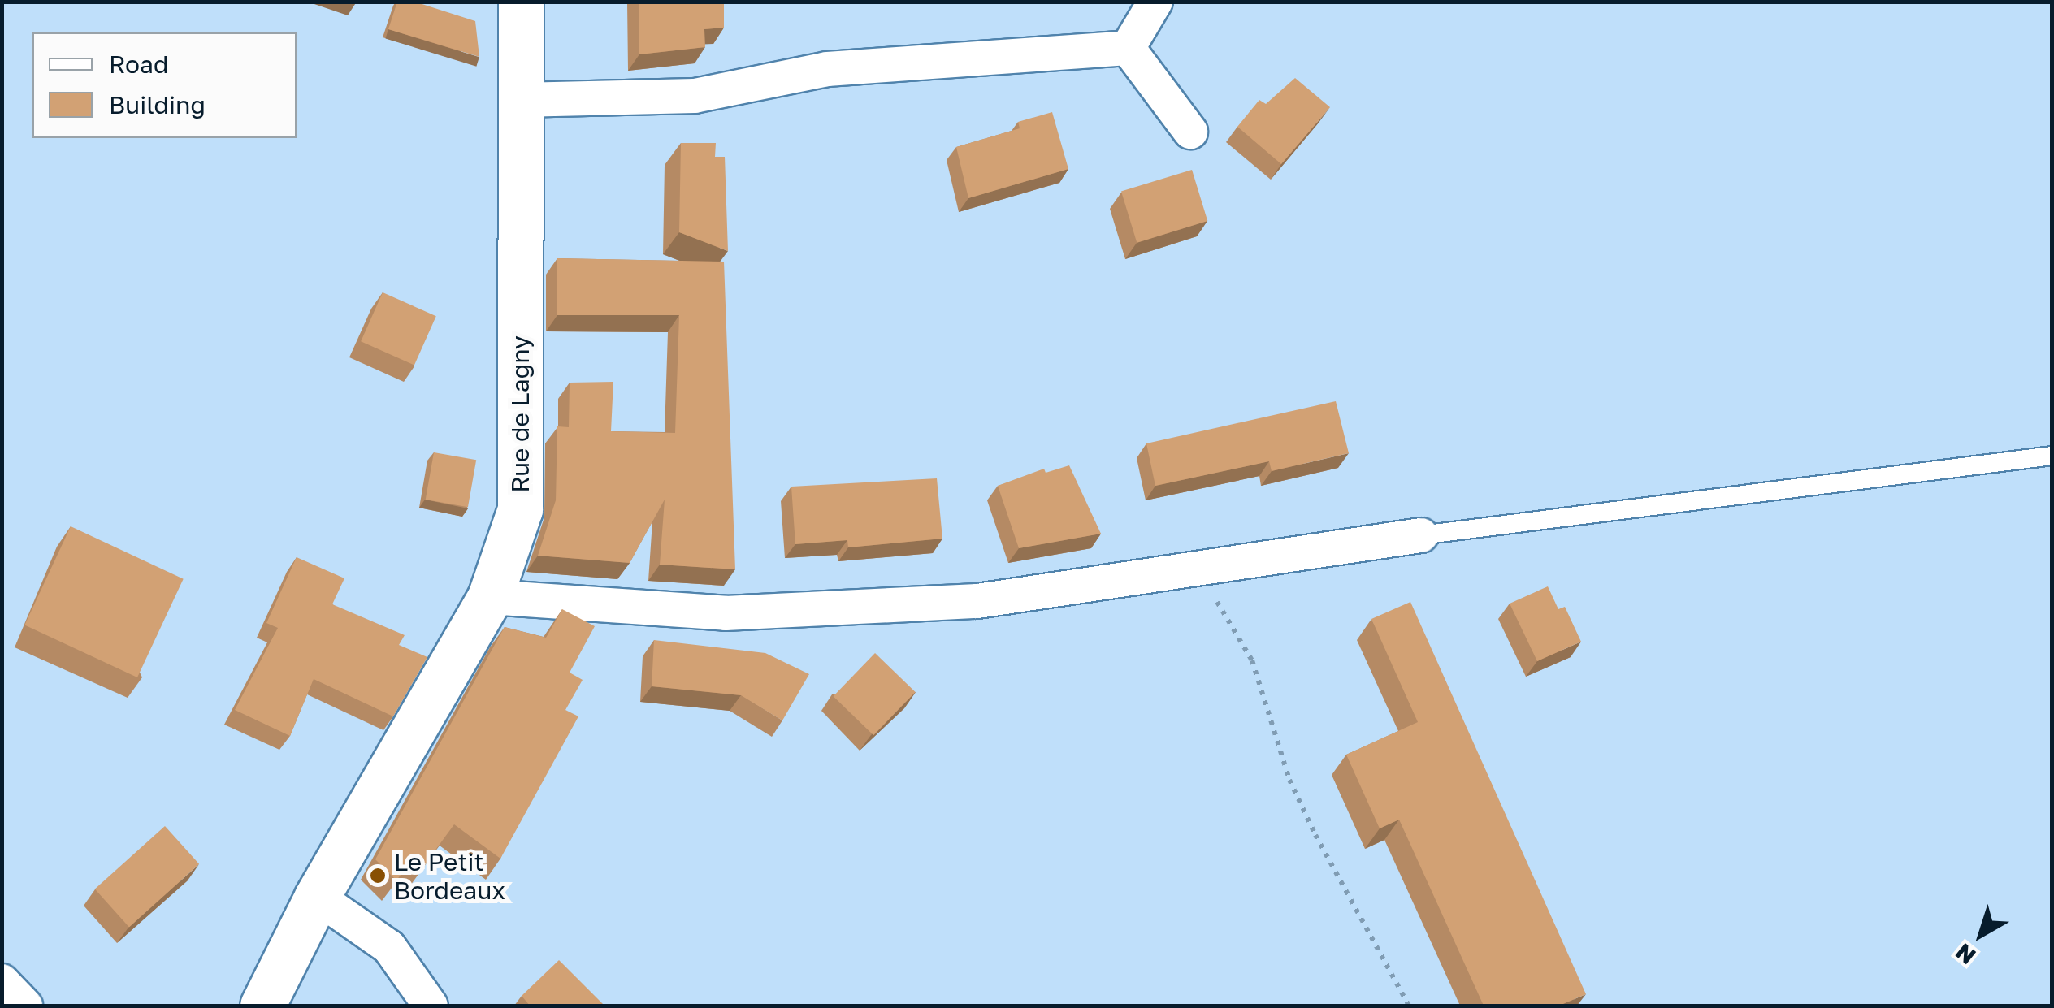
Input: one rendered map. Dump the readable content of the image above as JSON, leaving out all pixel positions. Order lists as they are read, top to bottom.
{
  "streets": {
    "main road": ["Rue de Lagny"]
  },
  "places": ["Le Petit Bordeaux"],
  "legend": ["Road", "Building"],
  "north": "bottom left"
}
